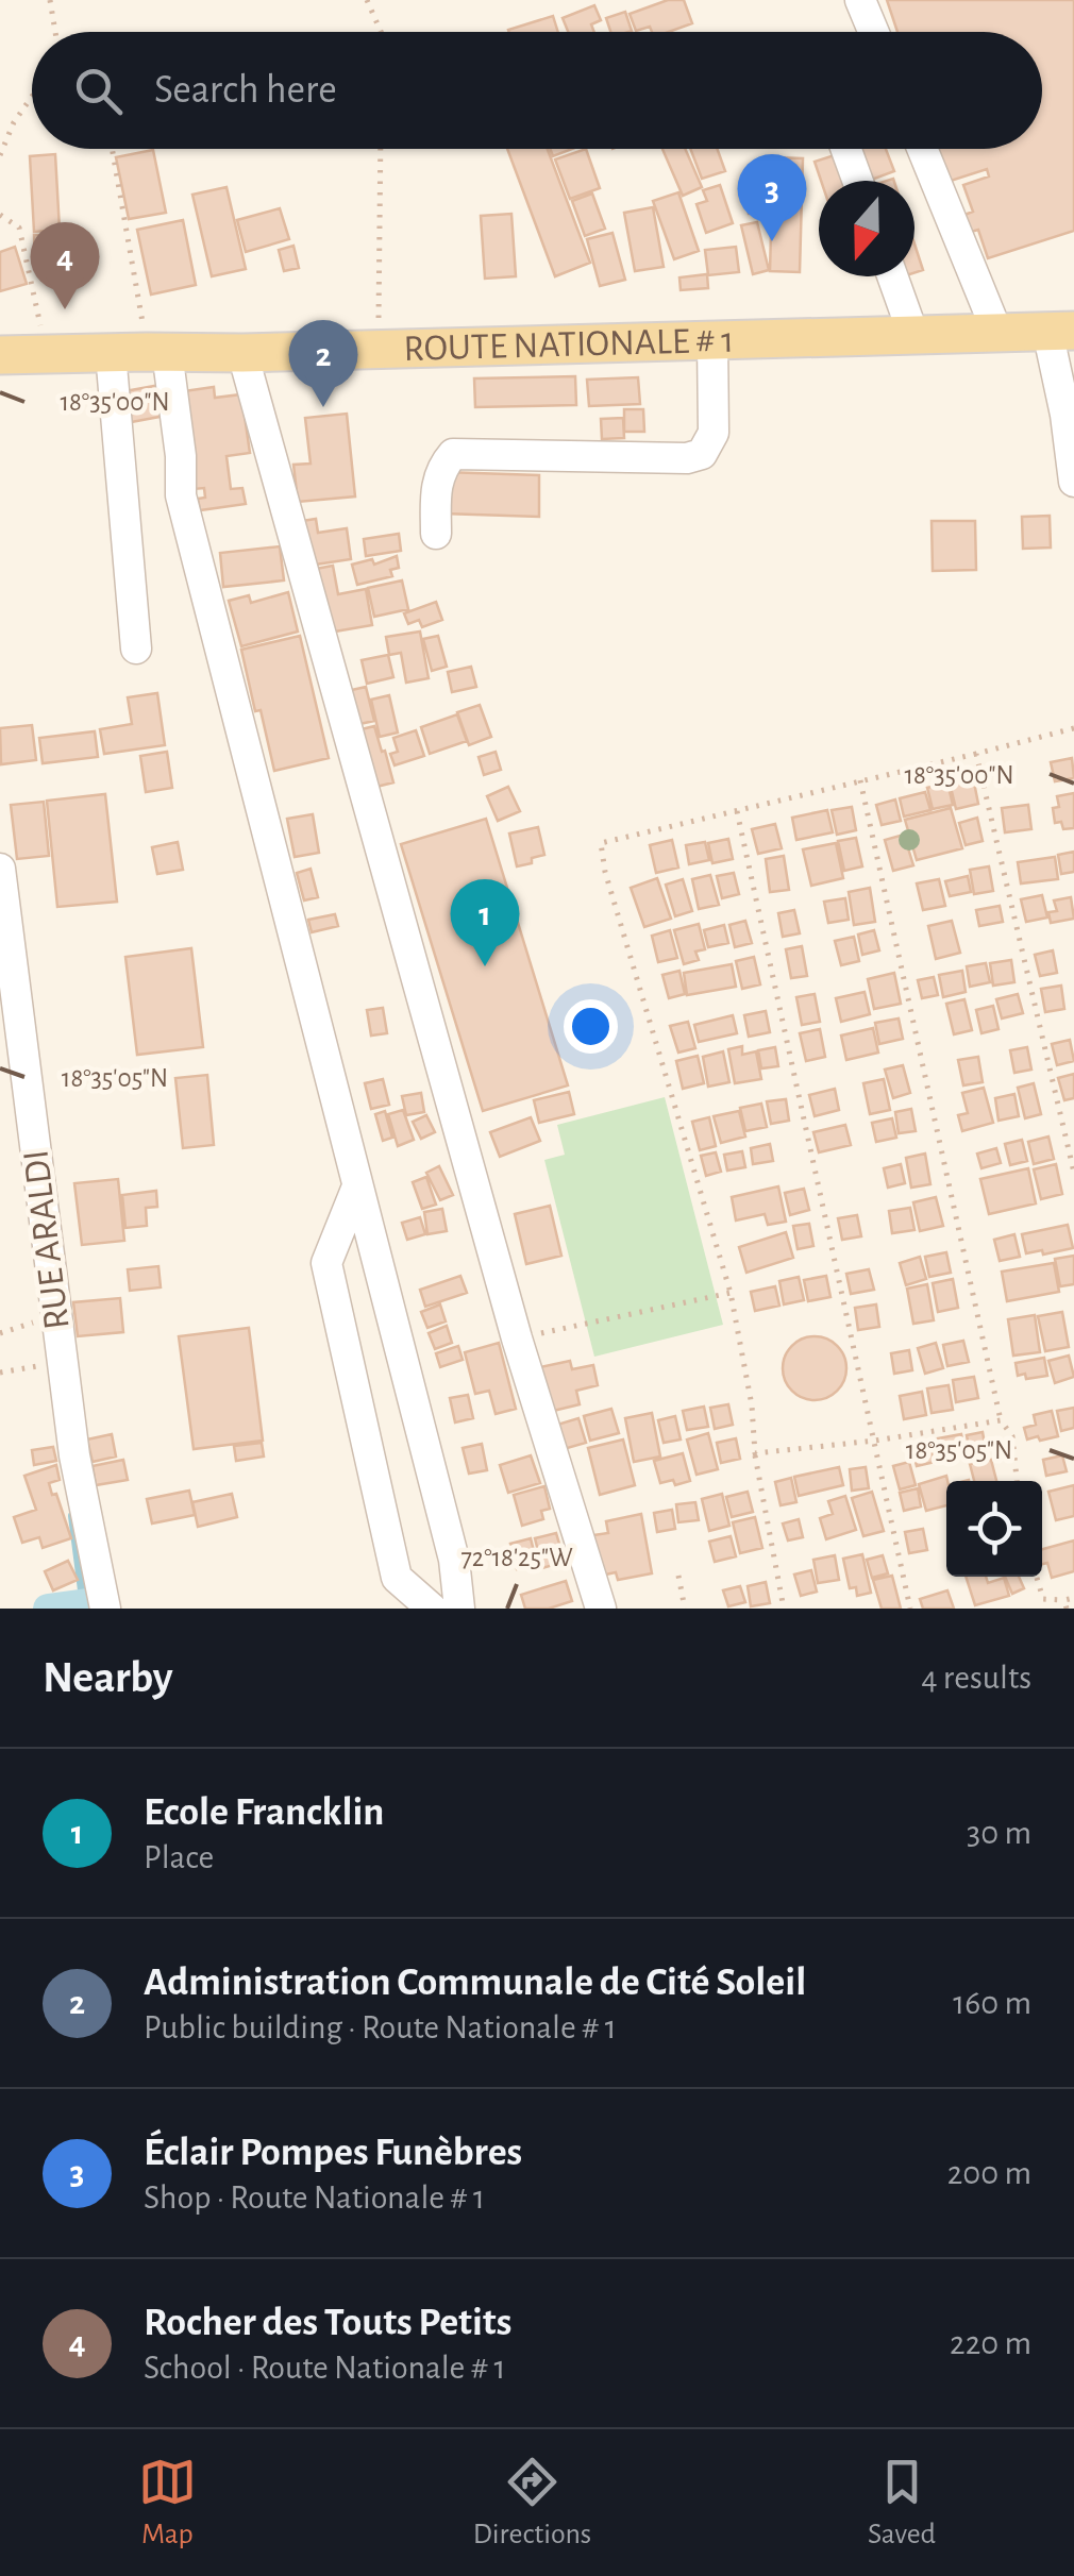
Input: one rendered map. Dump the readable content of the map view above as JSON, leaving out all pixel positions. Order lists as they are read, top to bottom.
{
  "streets": {
    "main road": ["ROUTE NATIONALE # 1"],
    "street": ["RUE ARALDI"]
  },
  "north": "bottom",
  "page": {
    "search": "Search here",
    "pins": [
      "3",
      "4",
      "2",
      "1"
    ],
    "heading": ["Nearby", "4 results"],
    "list": [
      {
        "mark": "1",
        "name": "Ecole Francklin",
        "note": "Place",
        "value": "30 m"
      },
      {
        "mark": "2",
        "name": "Administration Communale de Cité Soleil",
        "note": "Public building · Route Nationale # 1",
        "value": "160 m"
      },
      {
        "mark": "3",
        "name": "Éclair Pompes Funèbres",
        "note": "Shop · Route Nationale # 1",
        "value": "200 m"
      },
      {
        "mark": "4",
        "name": "Rocher des Touts Petits",
        "note": "School · Route Nationale # 1",
        "value": "220 m"
      }
    ],
    "nav": ["Map", "Directions", "Saved"]
  },
  "coordinates": ["18°35'00\"N", "18°35'05\"N", "72°18'25\"W"]
}
